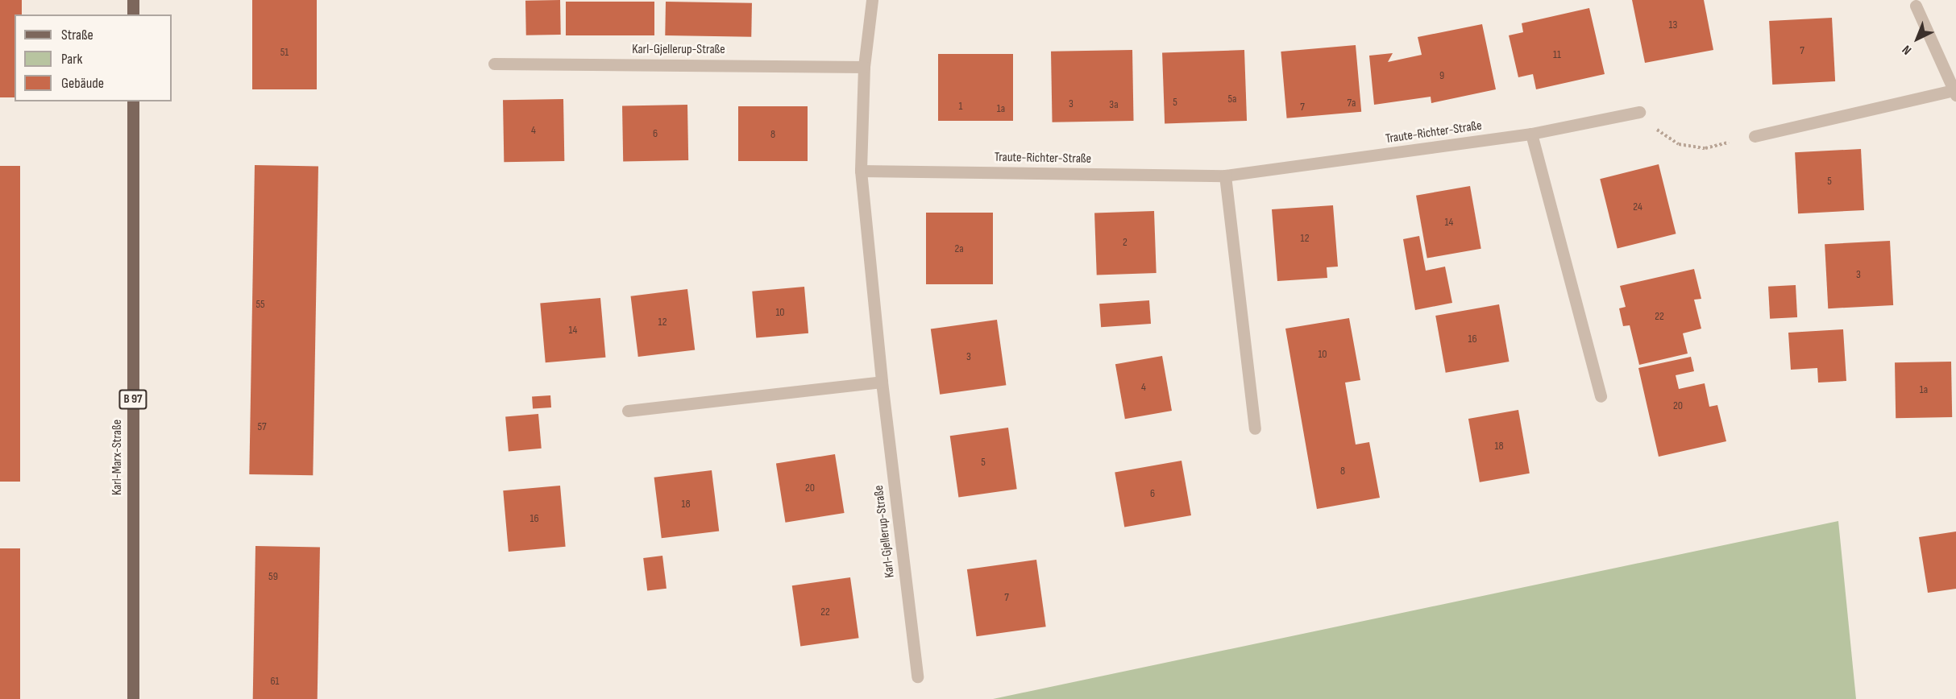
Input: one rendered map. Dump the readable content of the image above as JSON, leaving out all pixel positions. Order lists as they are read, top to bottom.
{
  "streets": {
    "main road": ["B 97", "Karl-Marx-Straße"],
    "street": ["Karl-Gjellerup-Straße", "Traute-Richter-Straße"]
  },
  "crossings": [
    ["Karl-Gjellerup-Straße", "Traute-Richter-Straße"]
  ],
  "house_numbers": [
    "13",
    "7",
    "51",
    "11",
    "9",
    "5a",
    "5",
    "7a",
    "3",
    "3a",
    "1",
    "7",
    "1a",
    "4",
    "6",
    "8",
    "5",
    "24",
    "14",
    "12",
    "2",
    "2a",
    "3",
    "55",
    "10",
    "22",
    "12",
    "14",
    "16",
    "10",
    "3",
    "4",
    "1a",
    "20",
    "57",
    "18",
    "5",
    "8",
    "20",
    "6",
    "18",
    "16",
    "59",
    "7",
    "22",
    "61"
  ],
  "legend": ["Straße", "Park", "Gebäude"],
  "north": "bottom left"
}
